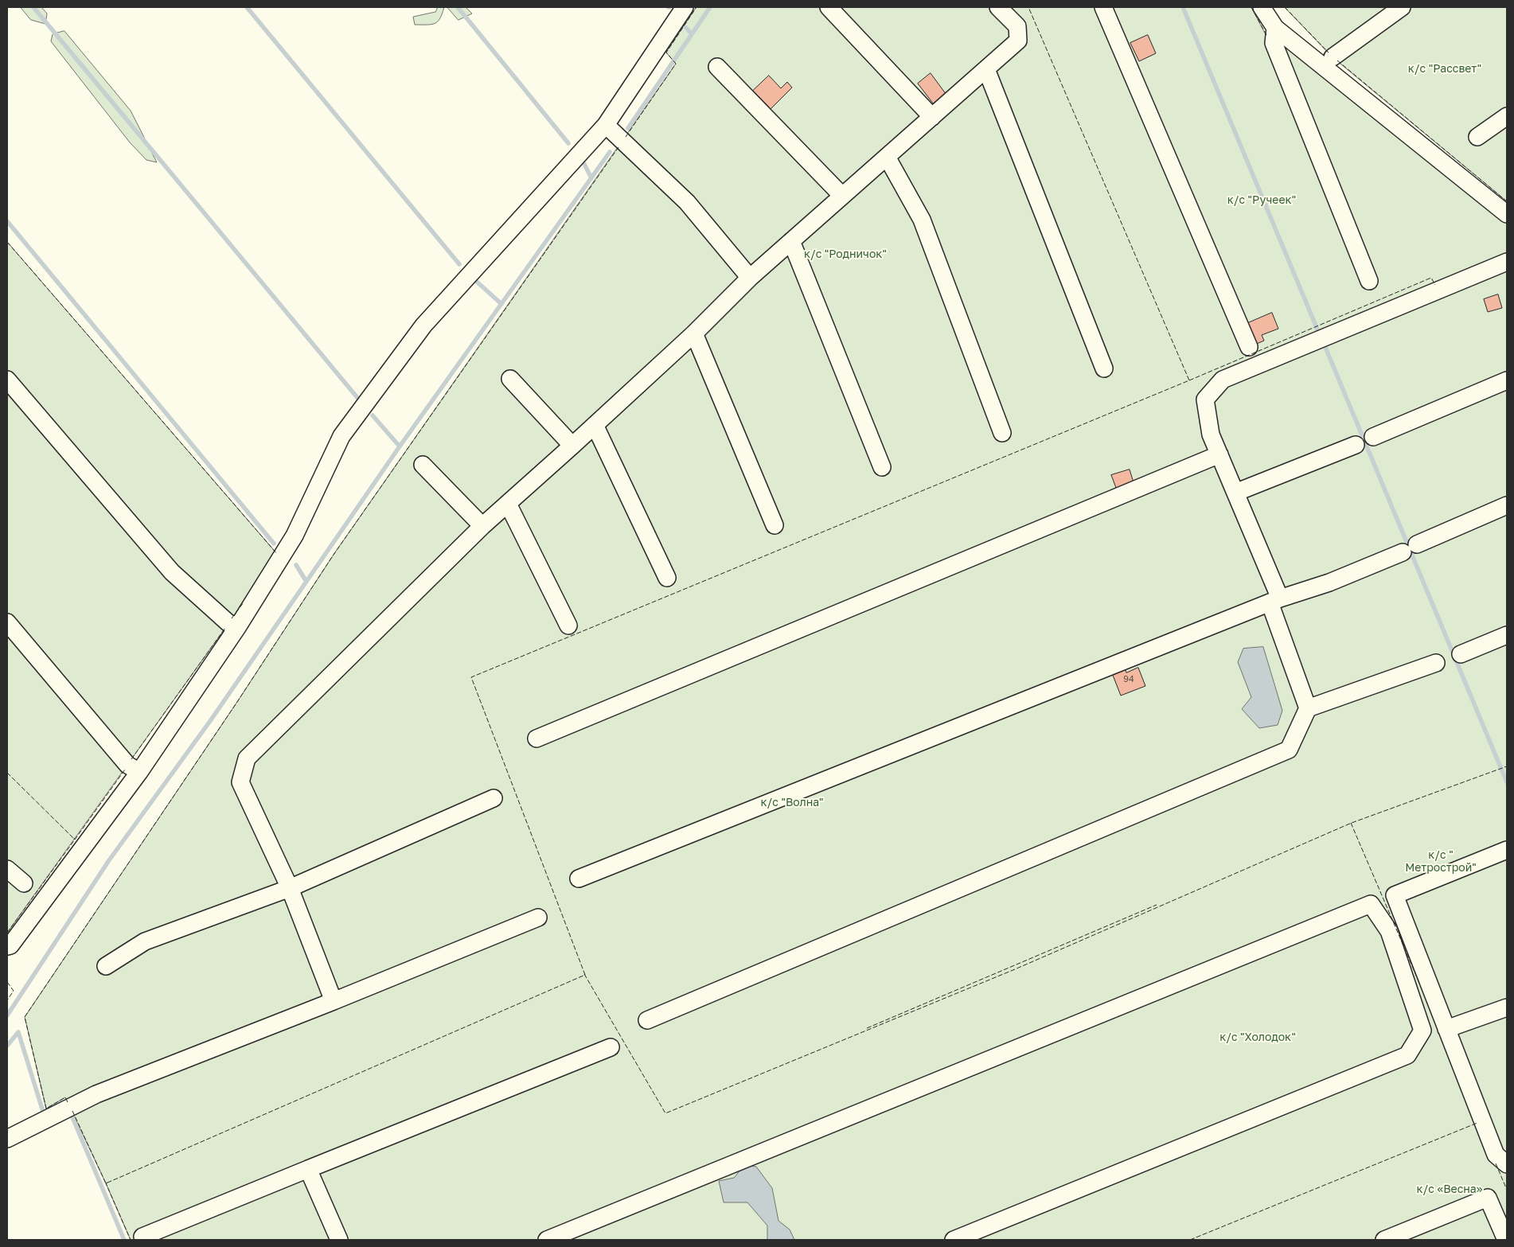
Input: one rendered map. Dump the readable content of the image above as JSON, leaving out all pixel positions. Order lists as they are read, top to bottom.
{
  "parks": [
    "к/с \"Рассвет\"",
    "к/с \"Ручеек\"",
    "к/с \"Родничок\"",
    "к/с \"Волна\"",
    "к/с \" Метрострой\"",
    "к/с \"Холодок\"",
    "к/с «Весна»"
  ],
  "house_numbers": ["94"]
}
